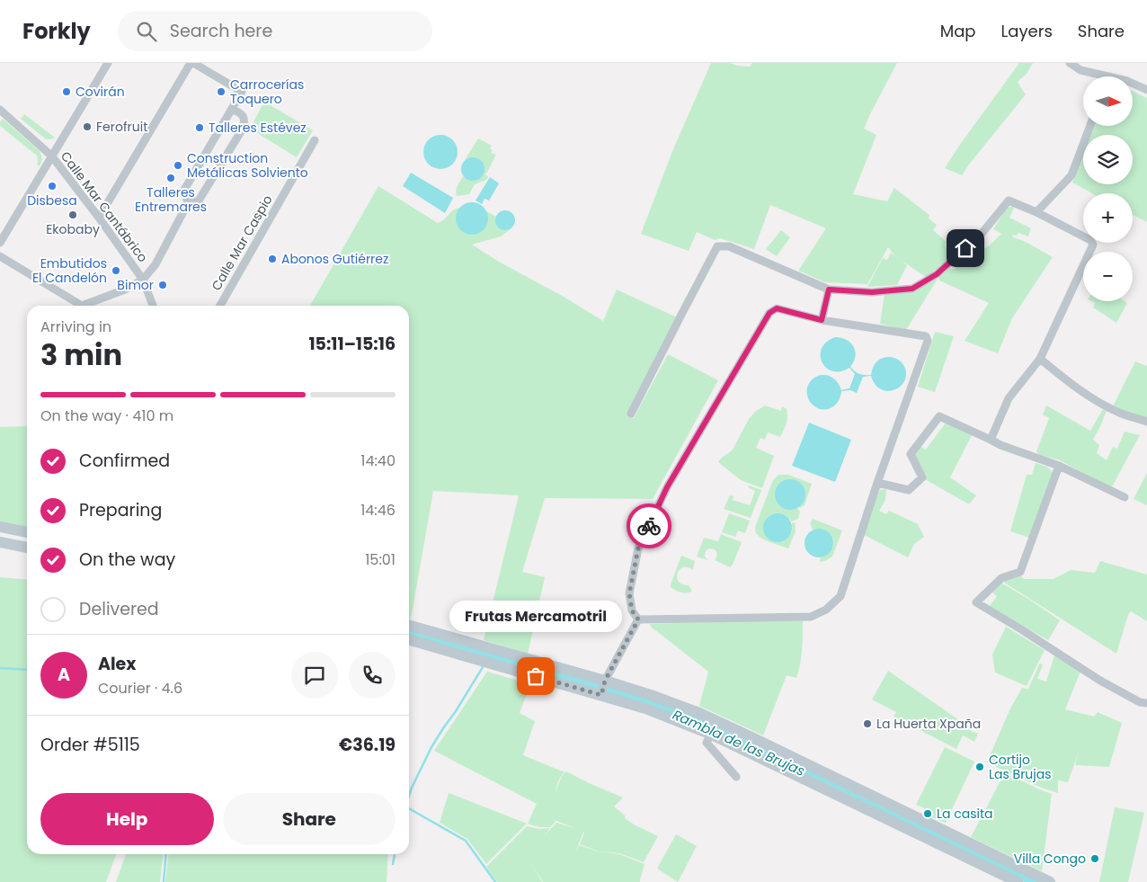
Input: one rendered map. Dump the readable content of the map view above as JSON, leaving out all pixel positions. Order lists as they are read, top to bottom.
{
  "streets": {
    "street": ["Calle Mar Cantábrico", "Calle Mar Caspio"]
  },
  "water": ["Rambla de las Brujas"],
  "places": [
    "Covirán",
    "Carrocerías Toquero",
    "Ferofruit",
    "Talleres Estévez",
    "Construction Metálicas Solviento",
    "Talleres Entremares",
    "Disbesa",
    "Ekobaby",
    "Abonos Gutiérrez",
    "Embutidos El Candelón",
    "Bimor",
    "Frutas Mercamotril",
    "La Huerta Xpaña",
    "Cortijo Las Brujas",
    "La casita",
    "Villa Congo"
  ],
  "north": "right",
  "page": {
    "header": "Forkly",
    "search": "Search here",
    "nav": ["Map", "Layers", "Share"],
    "map_buttons": ["+", "−"],
    "heading": ["3 min", "Arriving in", "15:11–15:16"],
    "panel": [
      "Alex",
      "Courier · 4.6",
      "Order #5115",
      "€36.19"
    ],
    "bar": "On the way · 410 m",
    "list": [
      ["Confirmed", "14:40"],
      ["Preparing", "14:46"],
      ["On the way", "15:01"],
      "Delivered"
    ],
    "bubble": "Frutas Mercamotril",
    "round": "A",
    "buttons": ["Help", "Share"]
  }
}
